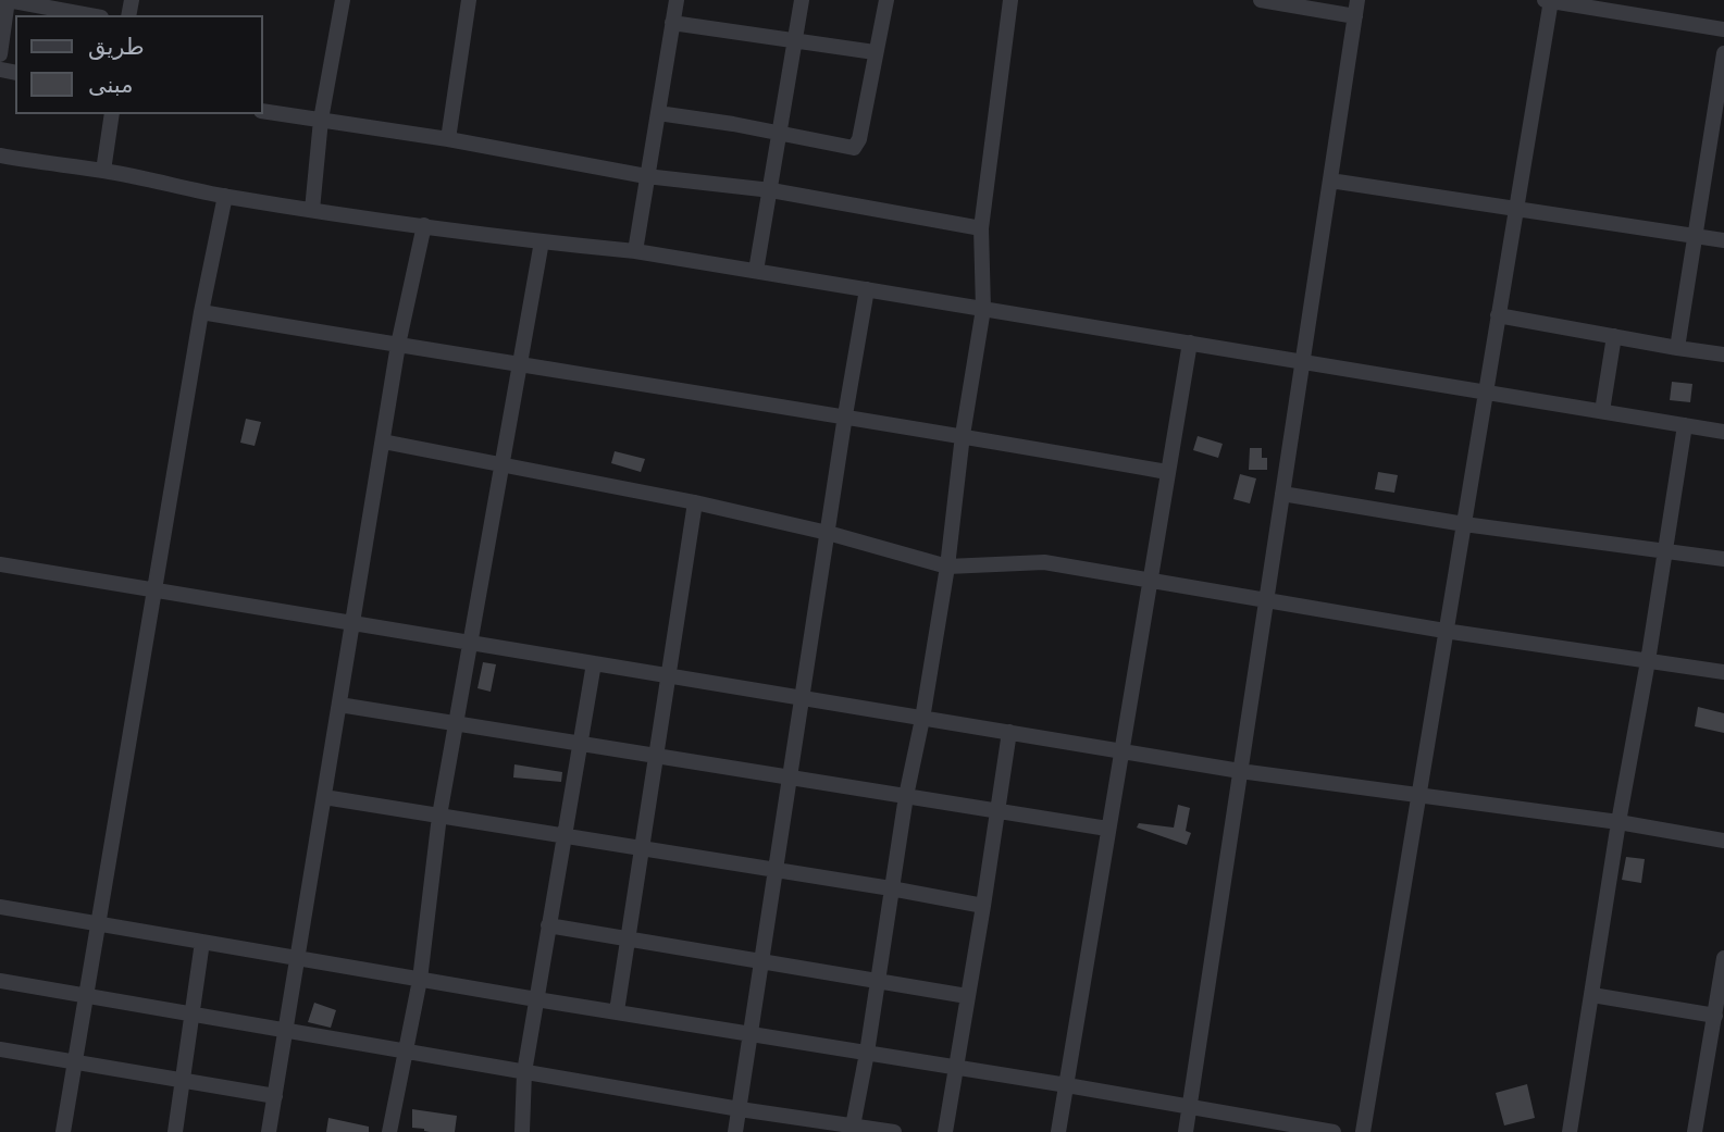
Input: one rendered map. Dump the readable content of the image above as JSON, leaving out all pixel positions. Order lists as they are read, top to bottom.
{
  "legend": ["طريق", "مبنى"]
}
